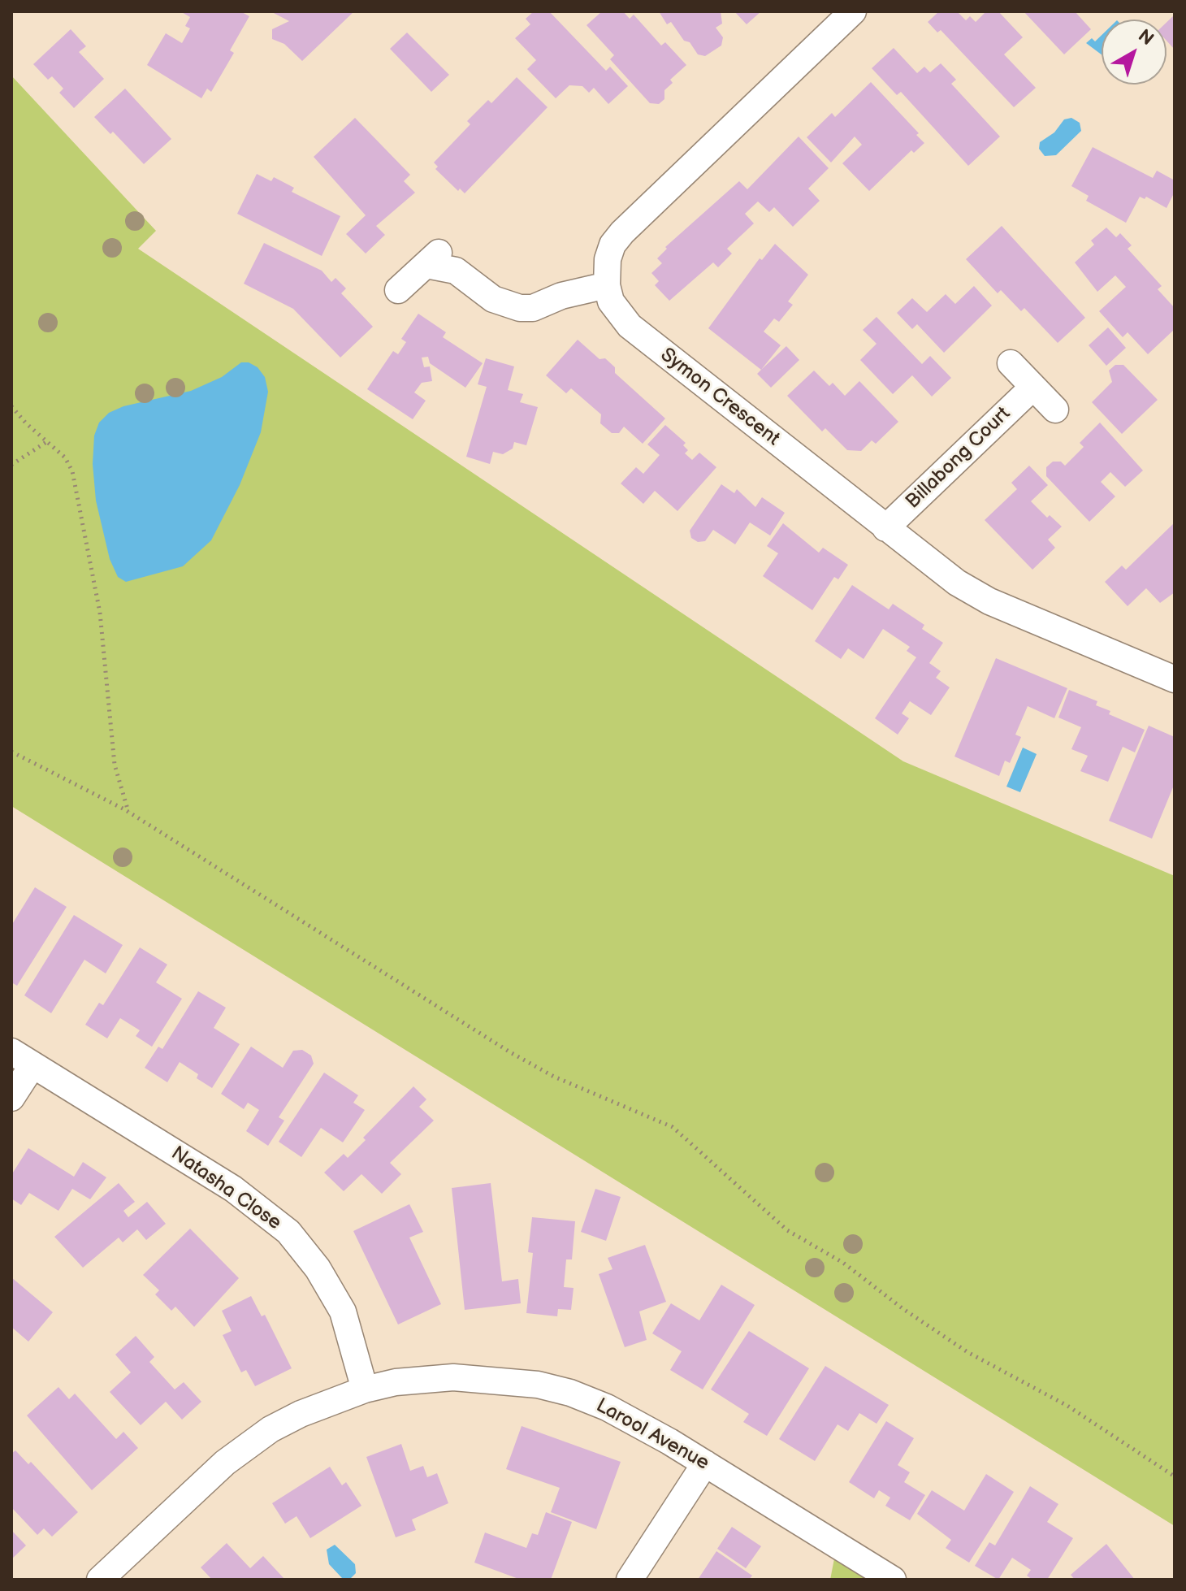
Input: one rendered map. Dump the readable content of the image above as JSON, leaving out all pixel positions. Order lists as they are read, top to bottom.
{
  "streets": {
    "street": [
      "Symon Crescent",
      "Billabong Court",
      "Natasha Close",
      "Larool Avenue"
    ]
  },
  "crossings": [
    ["Symon Crescent", "Billabong Court"],
    ["Natasha Close", "Larool Avenue"]
  ],
  "north": "top right"
}
